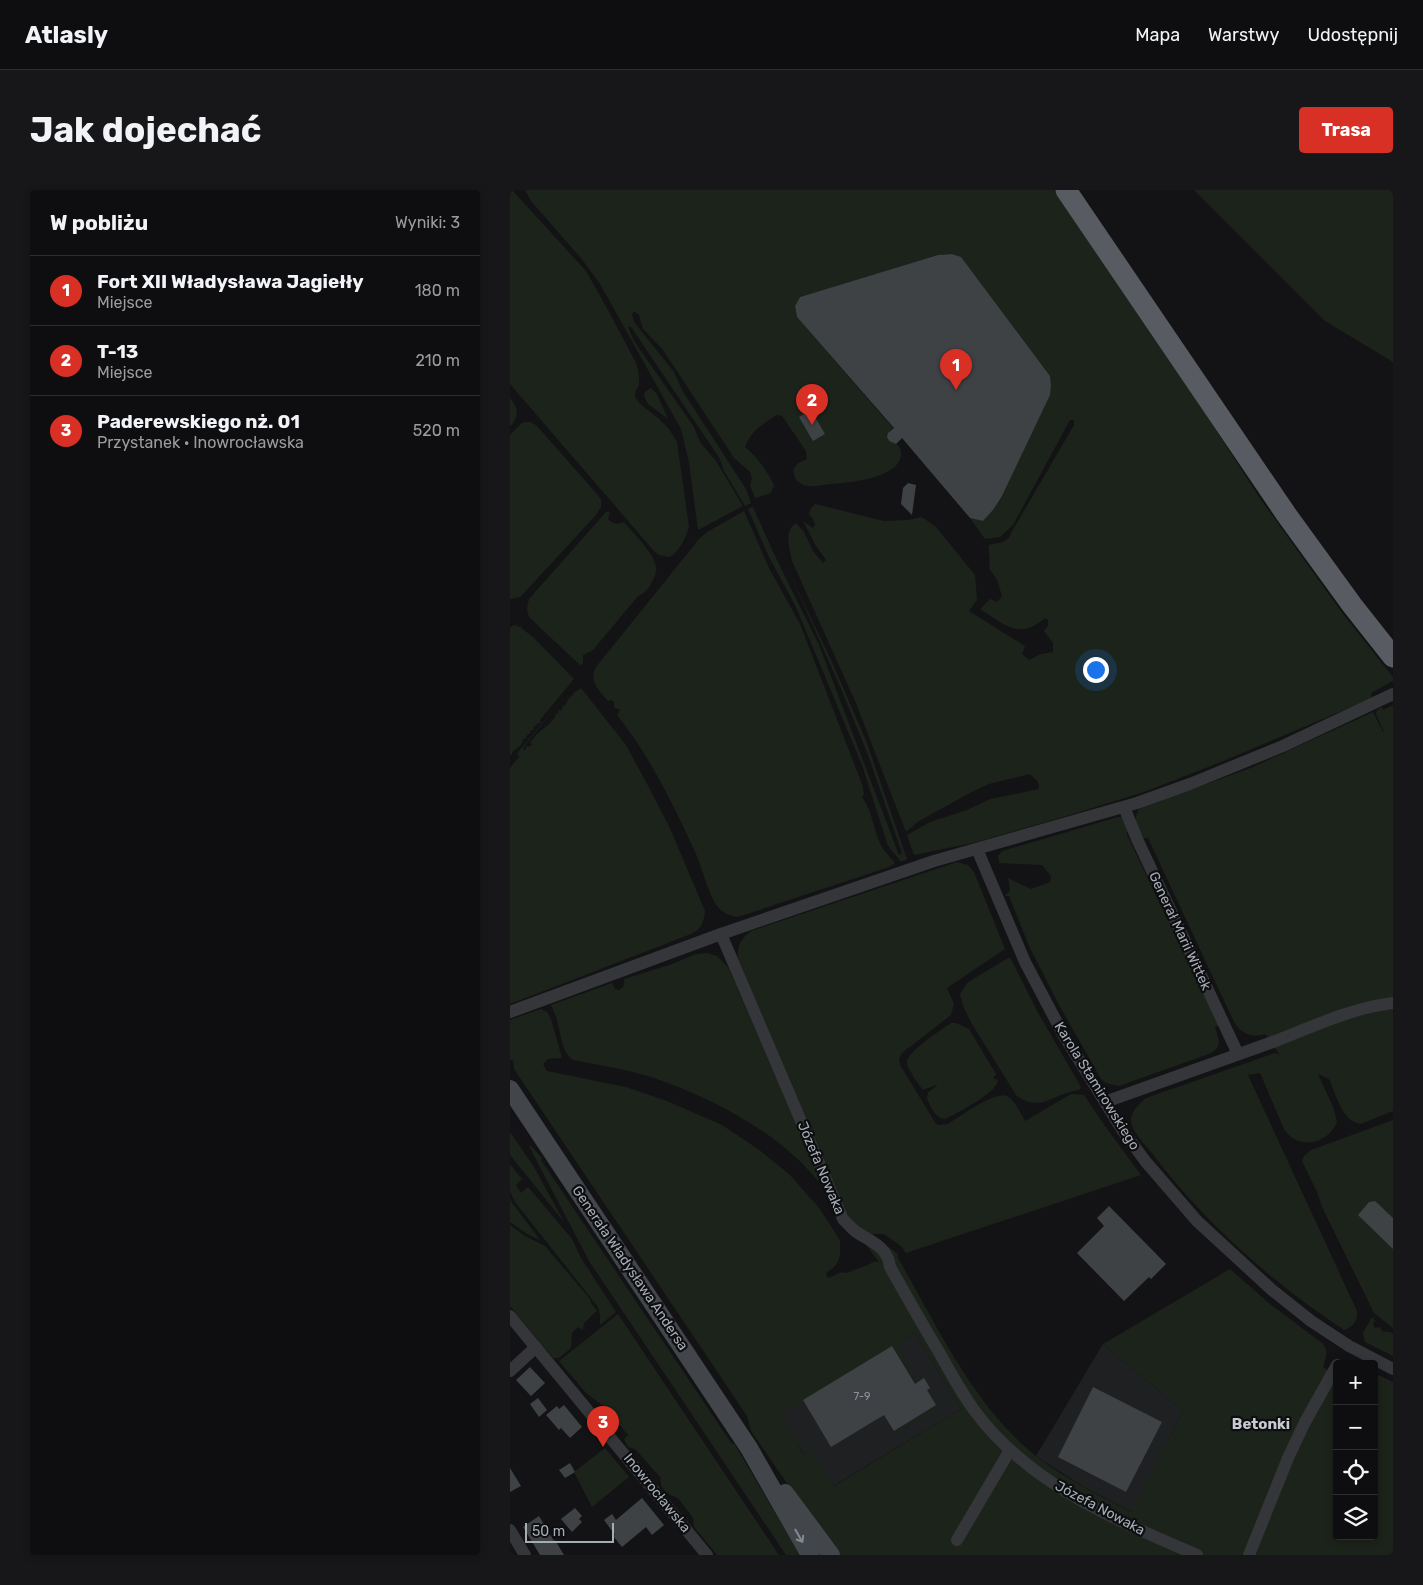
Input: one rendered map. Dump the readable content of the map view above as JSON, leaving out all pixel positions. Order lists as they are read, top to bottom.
{
  "streets": {
    "main road": ["Generała Władysława Andersa"],
    "street": [
      "Generał Marii Wittek",
      "Karola Stamirowskiego",
      "Józefa Nowaka",
      "Inowrocławska"
    ]
  },
  "districts": ["Betonki"],
  "house_numbers": ["7-9"],
  "scale_bar": "50 m",
  "page": {
    "header": "Atlasly",
    "nav": ["Mapa", "Warstwy", "Udostępnij"],
    "buttons": "Trasa",
    "title": "Jak dojechać",
    "heading": ["W pobliżu", "Wyniki: 3"],
    "list": [
      {
        "mark": "1",
        "name": "Fort XII Władysława Jagiełły",
        "note": "Miejsce",
        "value": "180 m"
      },
      {
        "mark": "2",
        "name": "T-13",
        "note": "Miejsce",
        "value": "210 m"
      },
      {
        "mark": "3",
        "name": "Paderewskiego nż. 01",
        "note": "Przystanek · Inowrocławska",
        "value": "520 m"
      }
    ],
    "pins": ["1", "2", "3"],
    "map_buttons": ["+", "−"],
    "scale": "50 m"
  }
}
